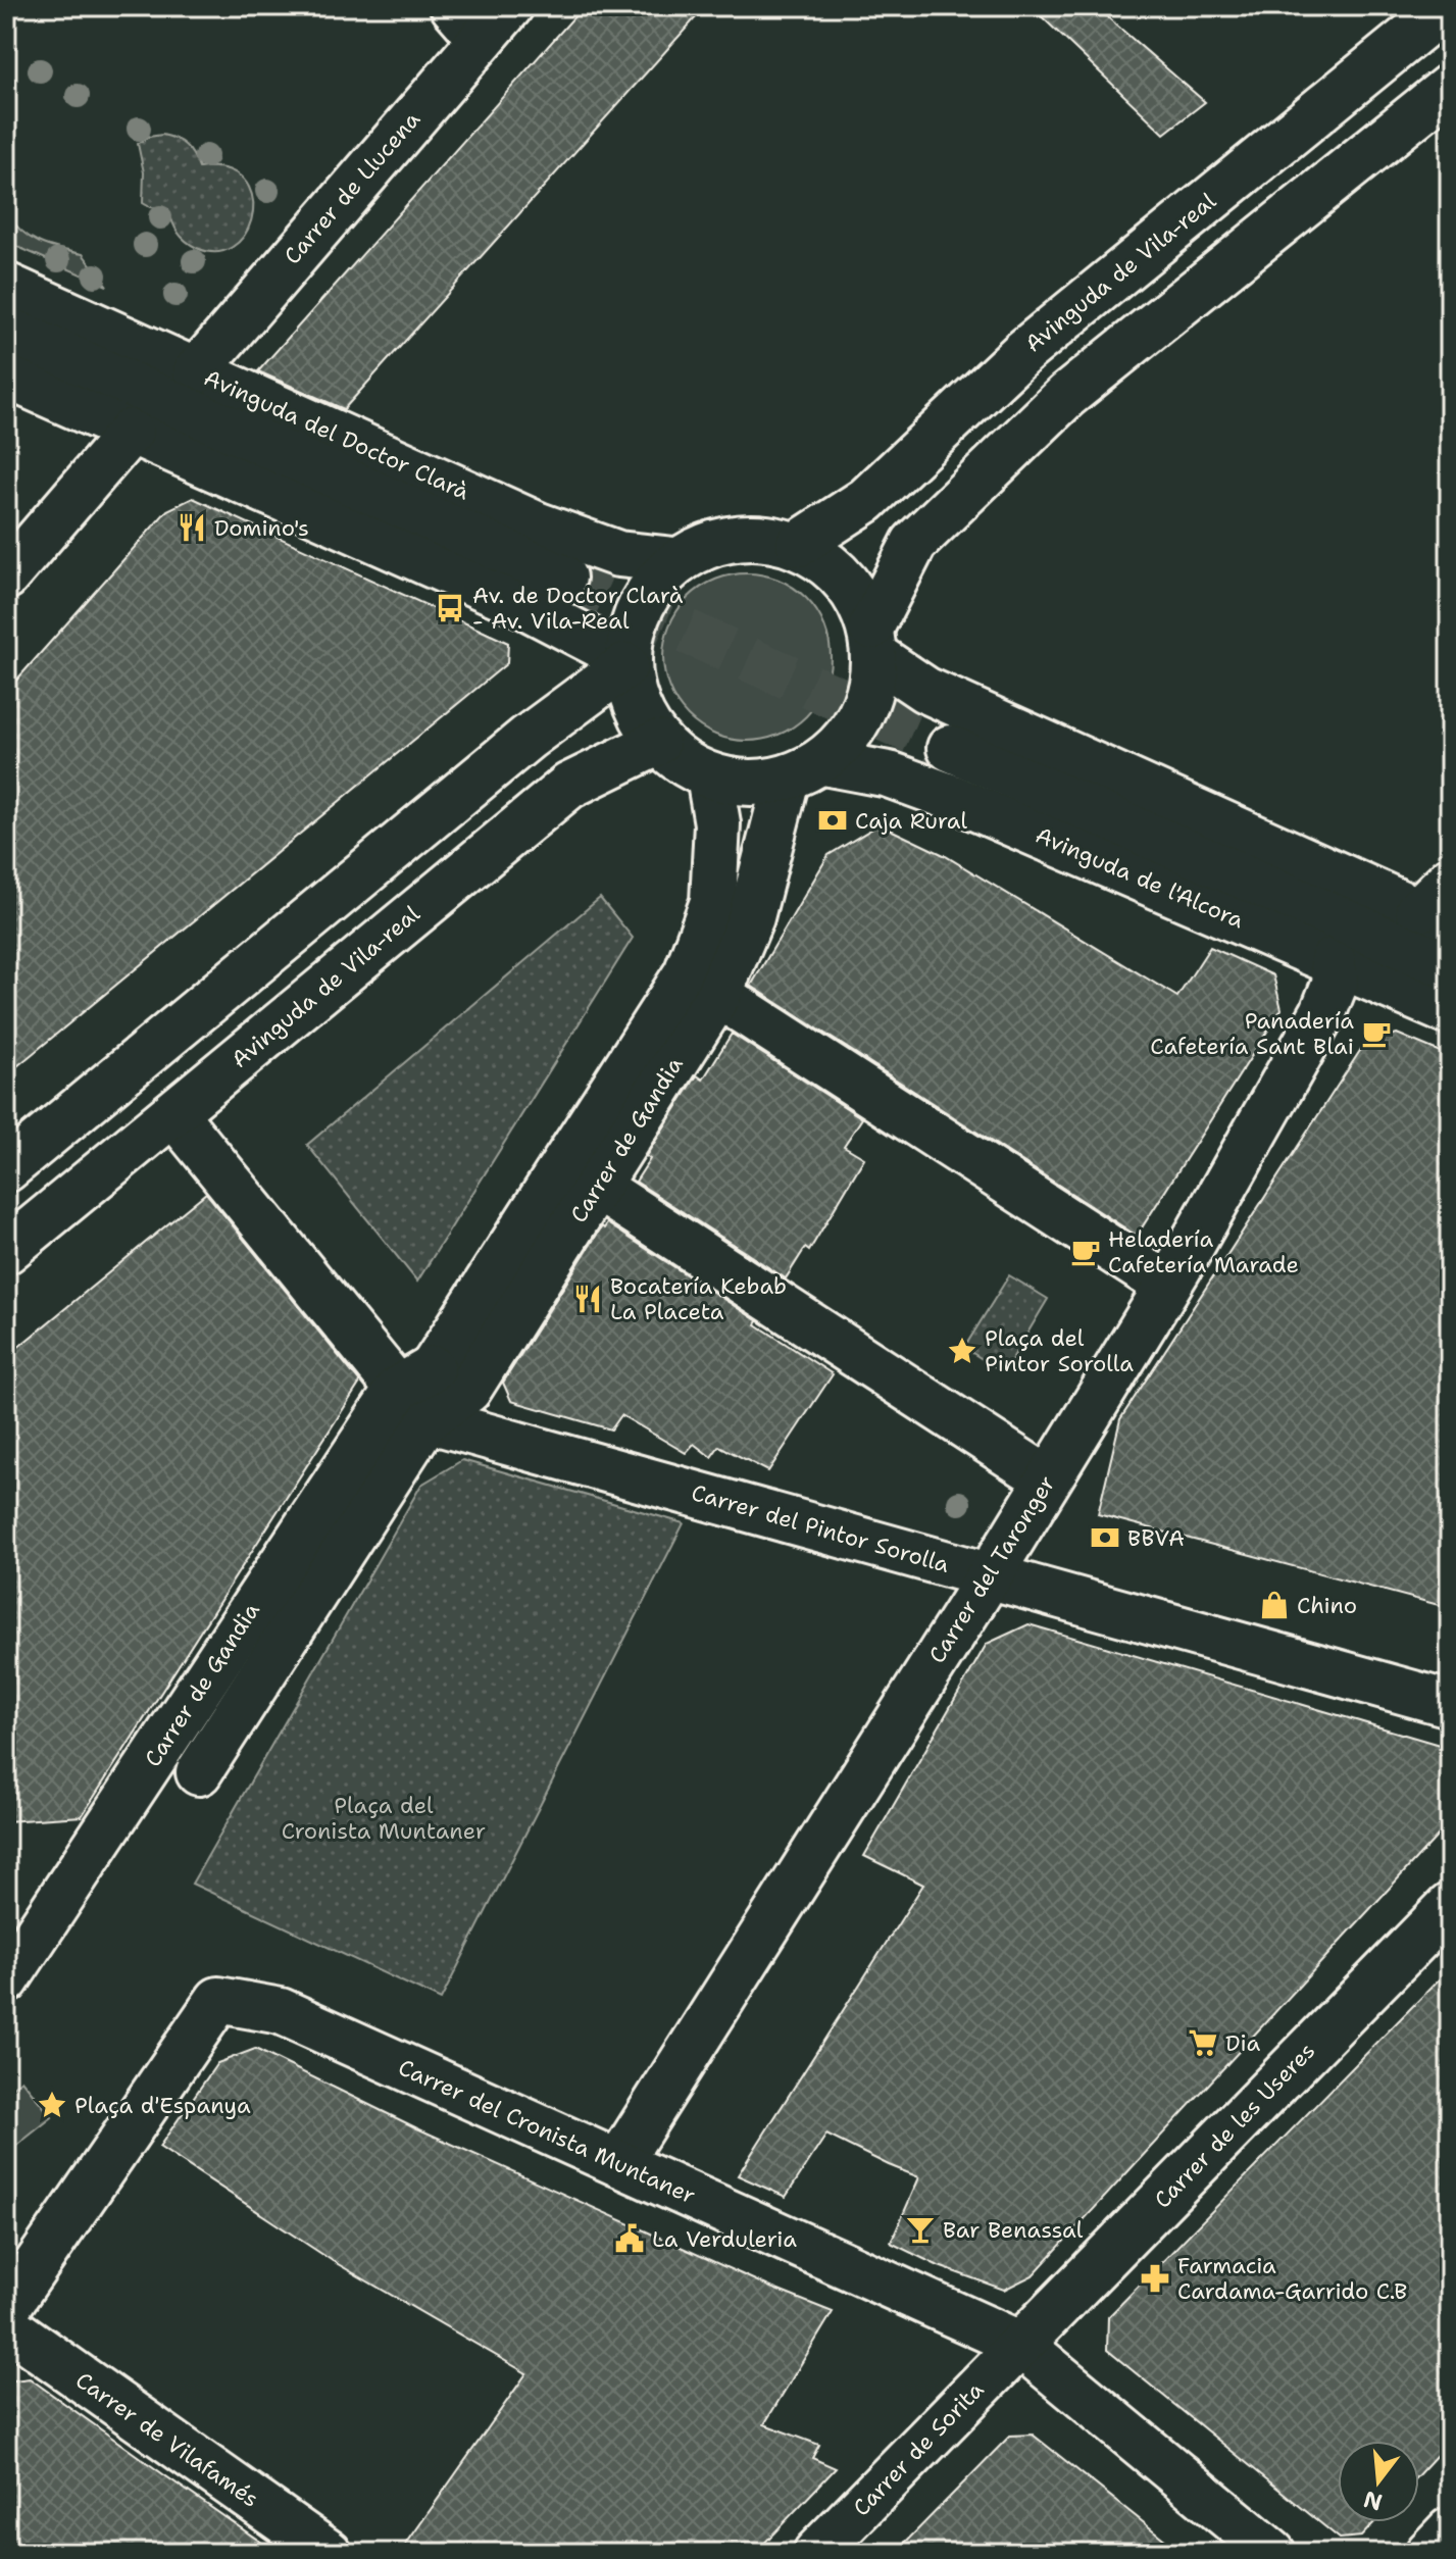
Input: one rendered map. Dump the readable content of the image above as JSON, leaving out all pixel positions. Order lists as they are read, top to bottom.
{
  "streets": {
    "street": [
      "Carrer de Llucena",
      "Avinguda de Vila-real",
      "Avinguda del Doctor Clarà",
      "Avinguda de l'Alcora",
      "Carrer de Gandia",
      "Carrer del Pintor Sorolla",
      "Carrer del Taronger",
      "Carrer de les Useres",
      "Carrer del Cronista Muntaner",
      "Carrer de Vilafamés",
      "Carrer de Sorita"
    ]
  },
  "crossings": [
    ["Carrer de Llucena", "Avinguda del Doctor Clarà"],
    ["Avinguda de Vila-real", "Avinguda del Doctor Clarà"],
    ["Avinguda de Vila-real", "Avinguda de l'Alcora"],
    ["Avinguda de Vila-real", "Carrer de Gandia"],
    ["Avinguda del Doctor Clarà", "Avinguda de l'Alcora"],
    ["Avinguda del Doctor Clarà", "Carrer de Gandia"],
    ["Avinguda de l'Alcora", "Carrer de Gandia"],
    ["Avinguda de l'Alcora", "Carrer del Taronger"],
    ["Carrer de Gandia", "Carrer del Pintor Sorolla"],
    ["Carrer del Pintor Sorolla", "Carrer del Taronger"],
    ["Carrer del Taronger", "Carrer del Cronista Muntaner"],
    ["Carrer de les Useres", "Carrer del Cronista Muntaner"],
    ["Carrer de les Useres", "Carrer de Sorita"],
    ["Carrer del Cronista Muntaner", "Carrer de Sorita"]
  ],
  "parks": ["Plaça del Cronista Muntaner"],
  "places": {
    "restaurant": ["Domino's", "Bocatería Kebab La Placeta"],
    "bus stop": ["Av. de Doctor Clarà - Av. Vila-Real"],
    "bank": ["Caja Rural", "BBVA"],
    "cafe": ["Panadería Cafetería Sant Blai", "Heladería Cafetería Marade"],
    "place": ["Plaça del Pintor Sorolla", "Plaça d'Espanya"],
    "shop": ["Chino"],
    "supermarket": ["Dia"],
    "bar": ["Bar Benassal"],
    "public building": ["La Verduleria"],
    "pharmacy": ["Farmacia Cardama-Garrido C.B"]
  },
  "north": "bottom"
}
